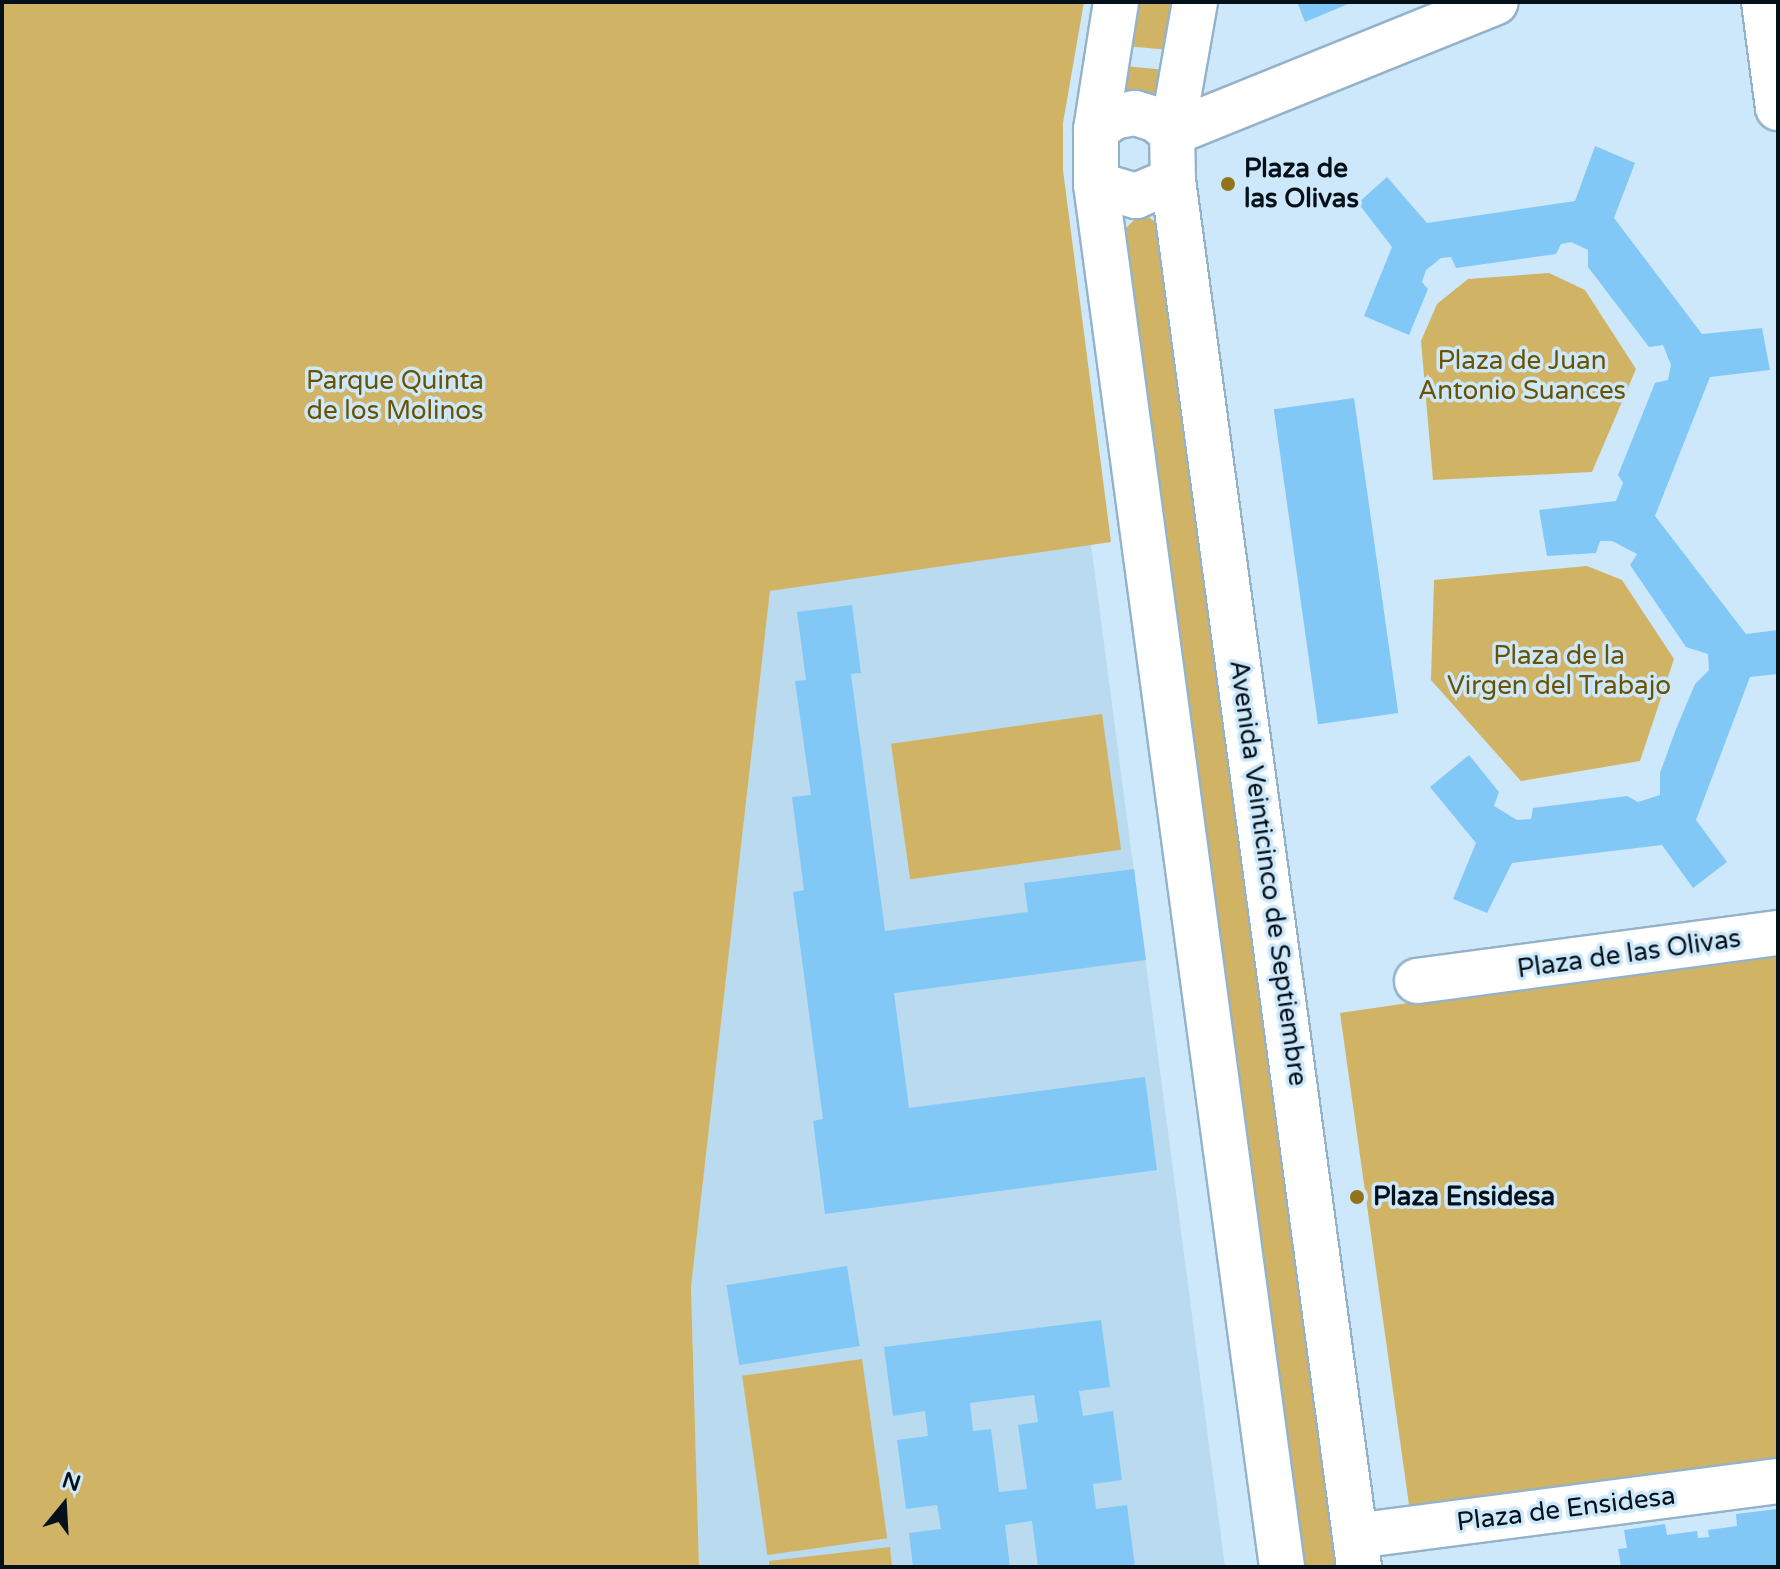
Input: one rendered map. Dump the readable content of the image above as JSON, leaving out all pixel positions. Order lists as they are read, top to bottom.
{
  "streets": {
    "main road": ["Avenida Veinticinco de Septiembre", "Plaza de las Olivas", "Plaza de Ensidesa"]
  },
  "crossings": [
    ["Avenida Veinticinco de Septiembre", "Plaza de Ensidesa"]
  ],
  "parks": ["Plaza de Juan Antonio Suances", "Parque Quinta de los Molinos", "Plaza de la Virgen del Trabajo"],
  "places": ["Plaza de las Olivas", "Plaza Ensidesa"],
  "north": "top"
}
